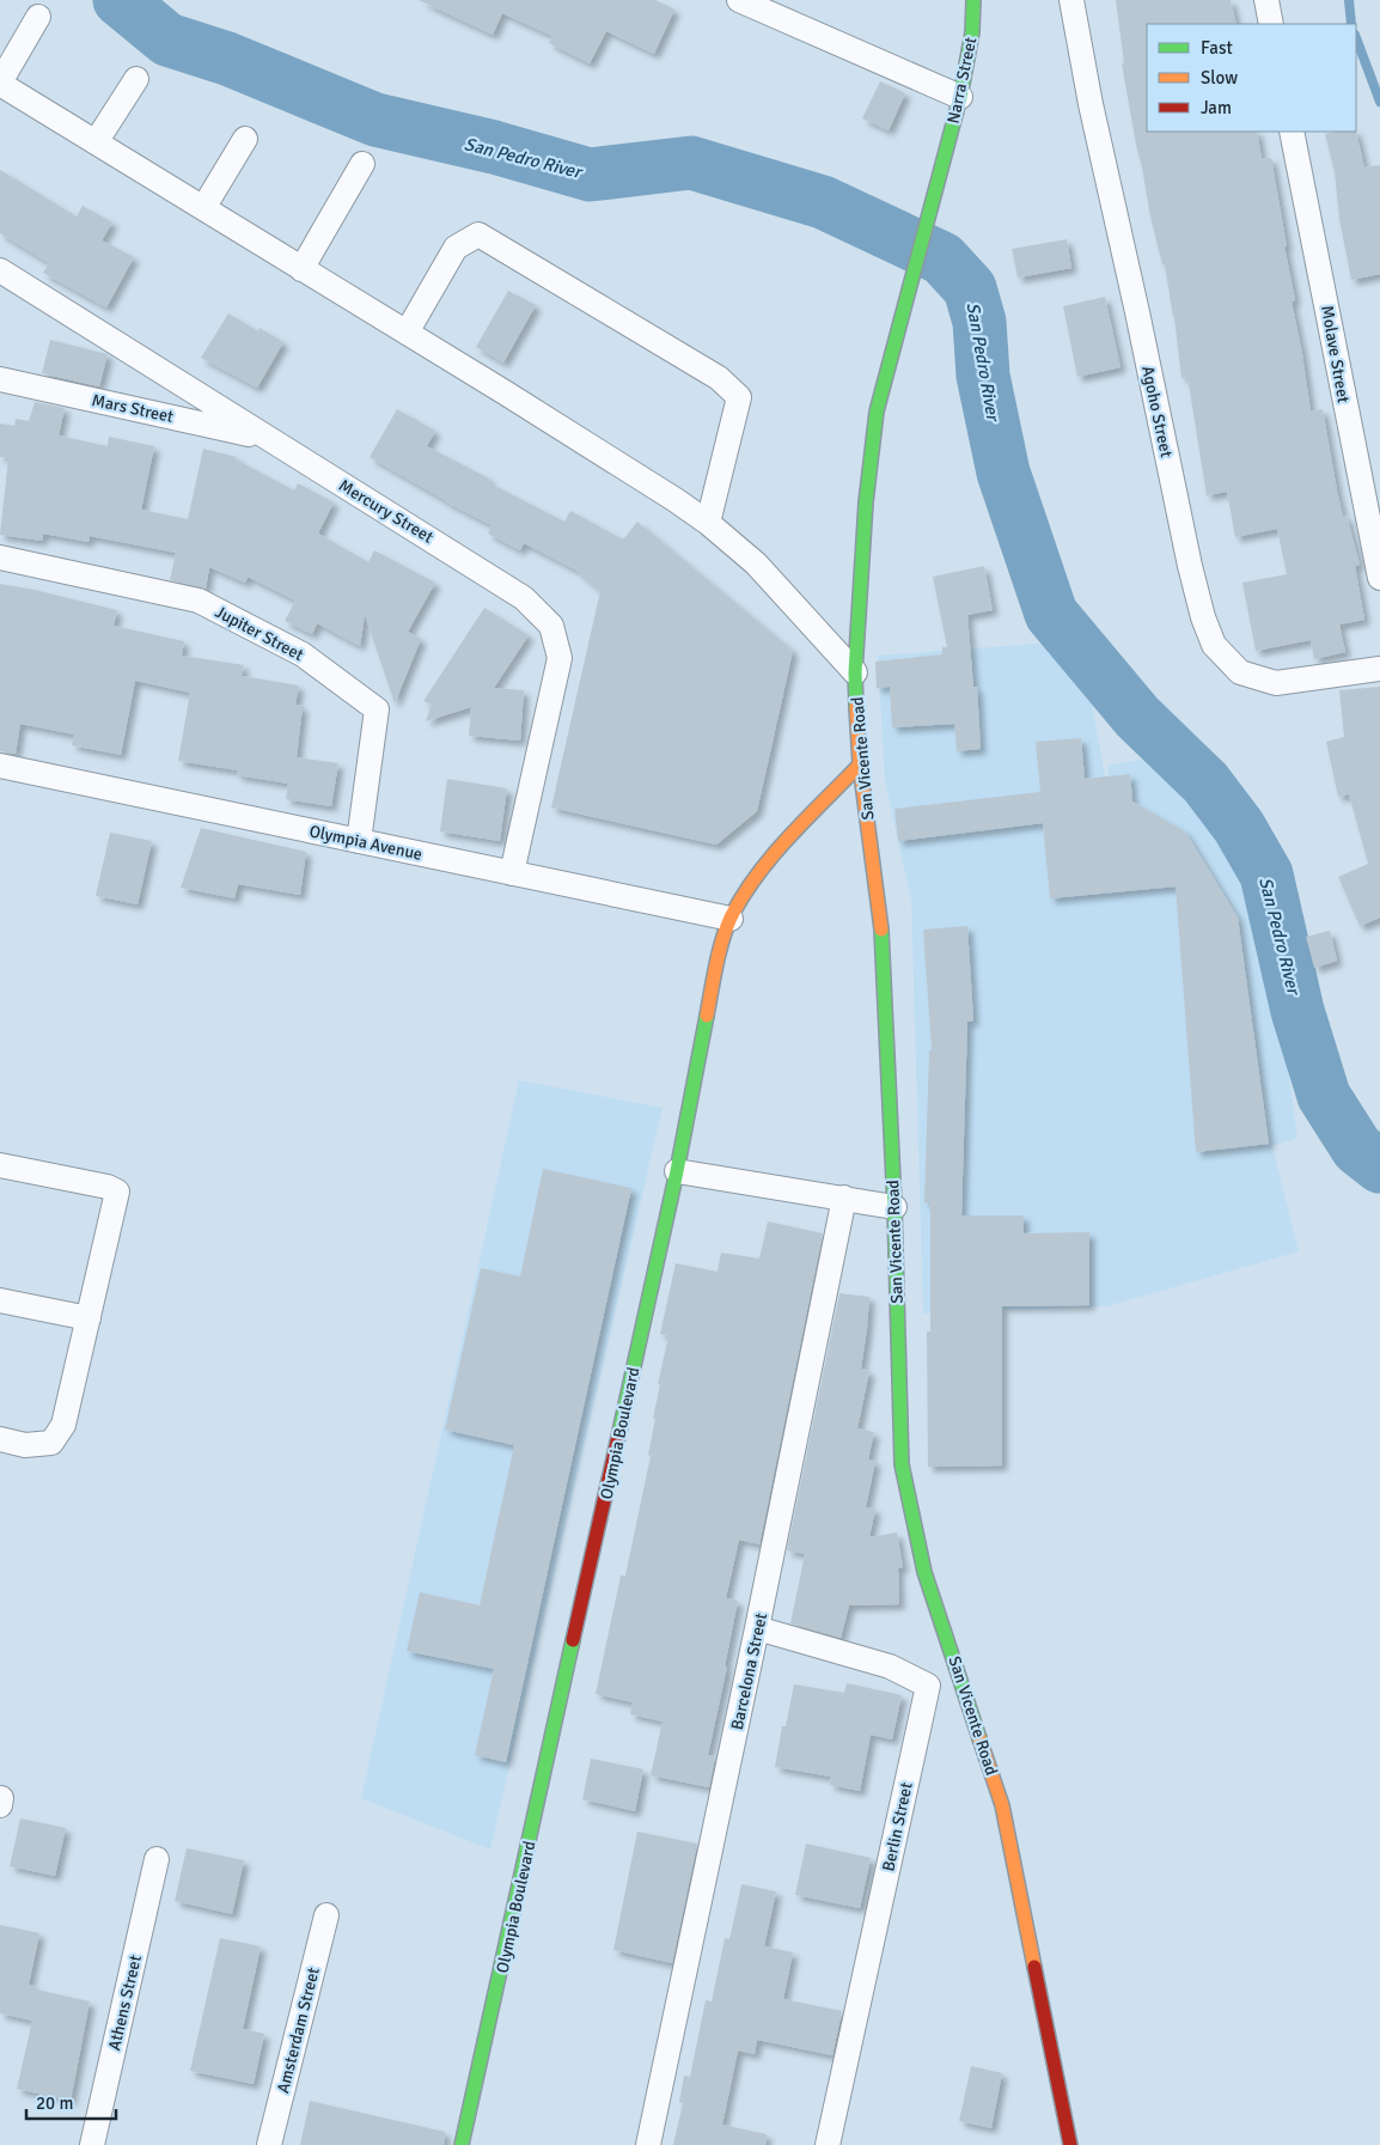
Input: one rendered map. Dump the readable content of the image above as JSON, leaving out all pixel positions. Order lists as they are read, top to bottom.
{
  "streets": {
    "main road": ["Narra Street", "San Vicente Road", "Olympia Boulevard"],
    "street": [
      "Molave Street",
      "Mars Street",
      "Agoho Street",
      "Mercury Street",
      "Jupiter Street",
      "Olympia Avenue",
      "Barcelona Street",
      "Berlin Street",
      "Athens Street",
      "Amsterdam Street"
    ]
  },
  "crossings": [
    ["Narra Street", "San Vicente Road"],
    ["Mars Street", "Mercury Street"],
    ["Mercury Street", "Olympia Avenue"],
    ["Jupiter Street", "Olympia Avenue"],
    ["San Vicente Road", "Olympia Boulevard"],
    ["Olympia Avenue", "Olympia Boulevard"],
    ["Barcelona Street", "Berlin Street"]
  ],
  "water": ["San Pedro River"],
  "legend": ["Fast", "Slow", "Jam"],
  "scale_bar": "20 m"
}
